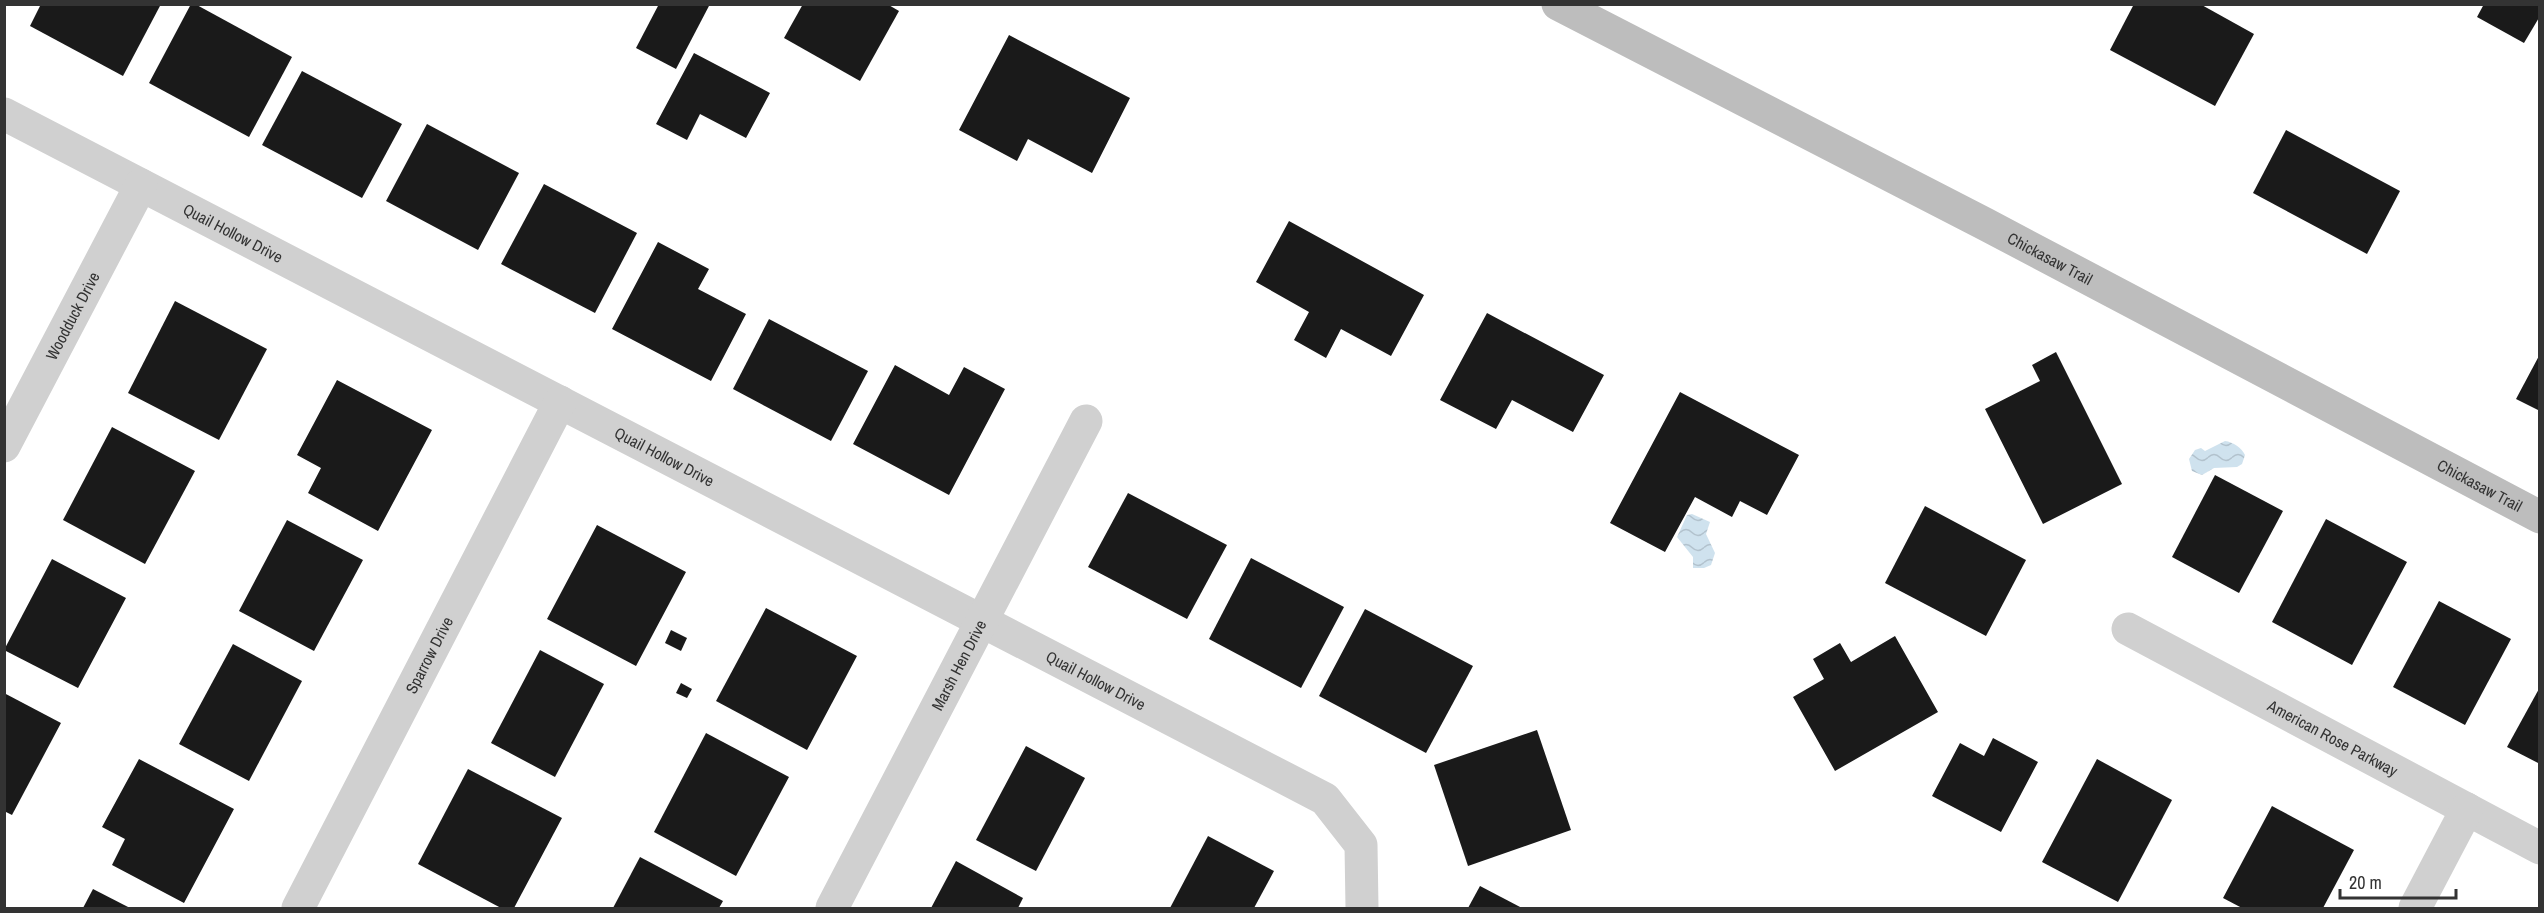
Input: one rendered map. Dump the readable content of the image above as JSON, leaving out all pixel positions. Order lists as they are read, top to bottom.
{
  "streets": {
    "street": [
      "Quail Hollow Drive",
      "Chickasaw Trail",
      "Woodduck Drive",
      "Sparrow Drive",
      "Marsh Hen Drive",
      "American Rose Parkway"
    ]
  },
  "crossings": [
    ["Quail Hollow Drive", "Woodduck Drive"],
    ["Quail Hollow Drive", "Sparrow Drive"],
    ["Quail Hollow Drive", "Marsh Hen Drive"]
  ],
  "scale_bar": "20 m"
}
